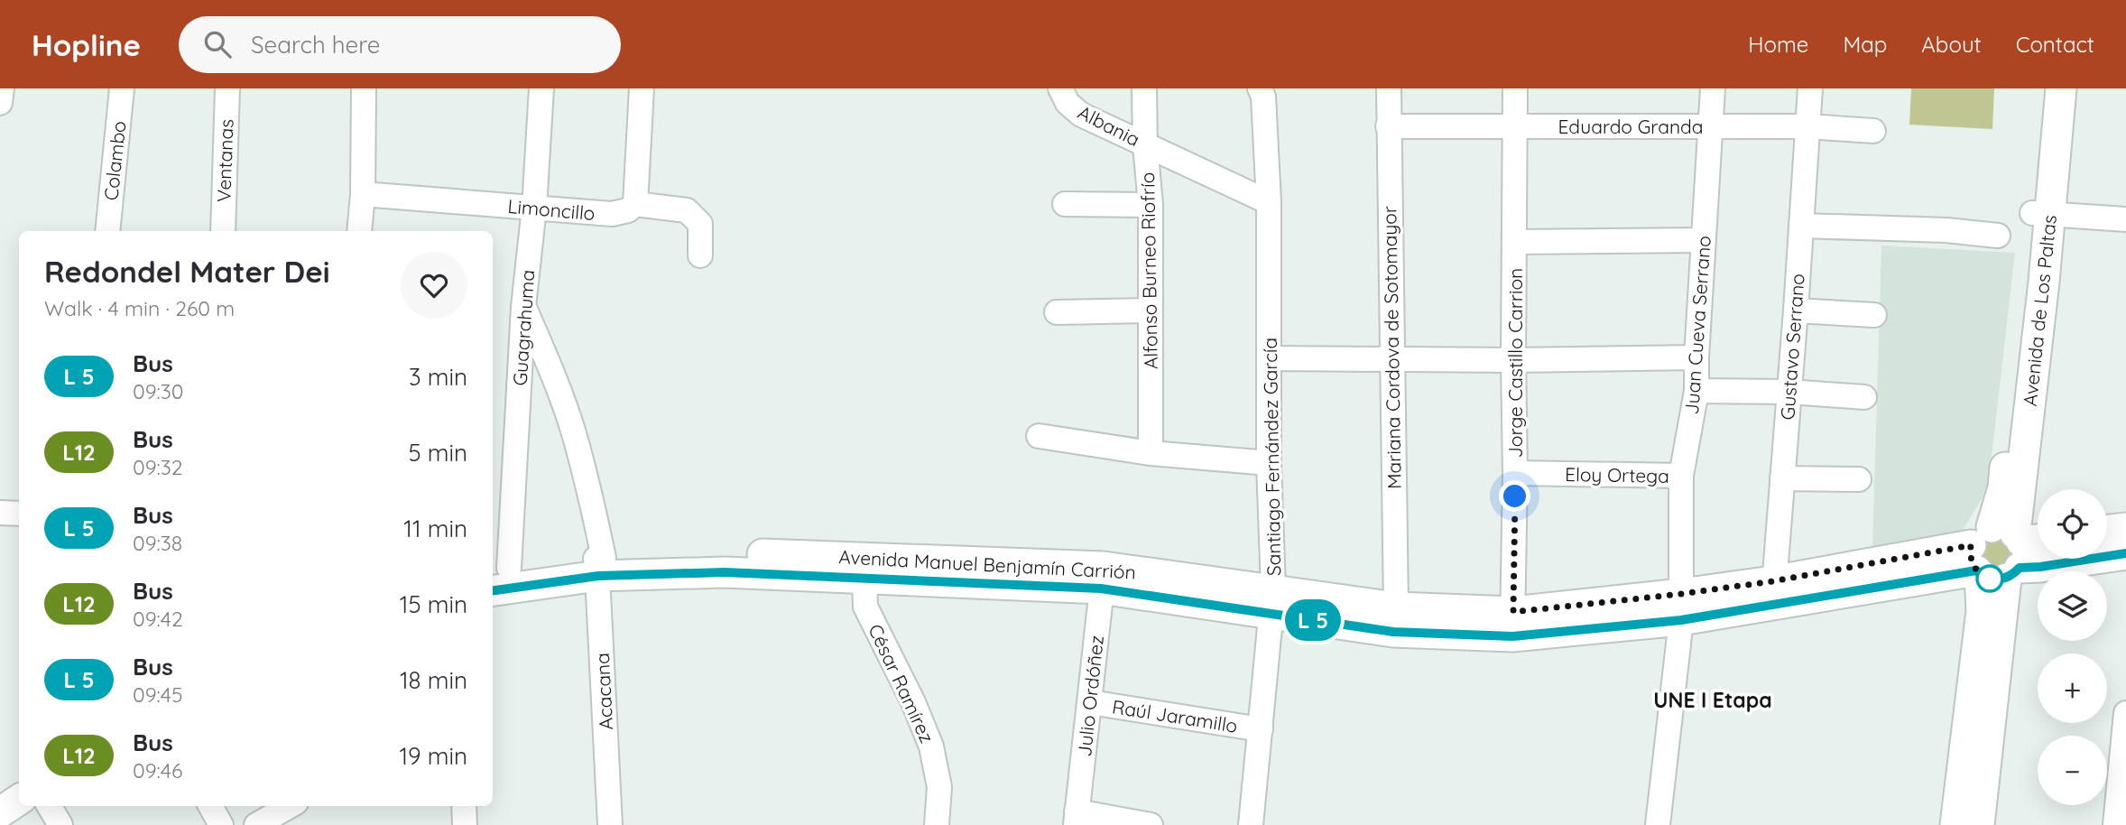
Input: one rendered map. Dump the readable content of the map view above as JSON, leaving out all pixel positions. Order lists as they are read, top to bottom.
{
  "streets": {
    "main road": ["Avenida de Los Paltas", "Avenida Manuel Benjamín Carrión"],
    "street": [
      "Albania",
      "Eduardo Granda",
      "Colambo",
      "Ventanas",
      "Limoncillo",
      "Alfonso Burneo Riofrío",
      "Juan Cueva Serrano",
      "Guagrahuma",
      "Gustavo Serrano",
      "Mariana Cordova de Sotomayor",
      "Jorge Castillo Carrion",
      "Santiago Fernández García",
      "Eloy Ortega",
      "César Ramírez",
      "Acacana",
      "Julio Ordóñez",
      "Raúl Jaramillo"
    ]
  },
  "crossings": [
    ["Albania", "Alfonso Burneo Riofrío"],
    ["Albania", "Santiago Fernández García"],
    ["Eduardo Granda", "Juan Cueva Serrano"],
    ["Eduardo Granda", "Gustavo Serrano"],
    ["Eduardo Granda", "Mariana Cordova de Sotomayor"],
    ["Eduardo Granda", "Jorge Castillo Carrion"],
    ["Limoncillo", "Guagrahuma"],
    ["Avenida de Los Paltas", "Avenida Manuel Benjamín Carrión"],
    ["Juan Cueva Serrano", "Eloy Ortega"],
    ["Juan Cueva Serrano", "Avenida Manuel Benjamín Carrión"],
    ["Guagrahuma", "Avenida Manuel Benjamín Carrión"],
    ["Guagrahuma", "Acacana"],
    ["Gustavo Serrano", "Avenida Manuel Benjamín Carrión"],
    ["Mariana Cordova de Sotomayor", "Avenida Manuel Benjamín Carrión"],
    ["Jorge Castillo Carrion", "Eloy Ortega"],
    ["Jorge Castillo Carrion", "Avenida Manuel Benjamín Carrión"],
    ["Santiago Fernández García", "Avenida Manuel Benjamín Carrión"],
    ["Santiago Fernández García", "Raúl Jaramillo"],
    ["Avenida Manuel Benjamín Carrión", "César Ramírez"],
    ["Avenida Manuel Benjamín Carrión", "Acacana"],
    ["Avenida Manuel Benjamín Carrión", "Julio Ordóñez"],
    ["Julio Ordóñez", "Raúl Jaramillo"]
  ],
  "districts": ["UNE I Etapa"],
  "page": {
    "header": "Hopline",
    "search": "Search here",
    "nav": [
      "Home",
      "Map",
      "About",
      "Contact"
    ],
    "on_map": "L 5",
    "heading": ["Redondel Mater Dei", "Walk · 4 min · 260 m"],
    "list": [
      {
        "mark": "L 5",
        "name": "Bus",
        "note": "09:30",
        "value": "3 min"
      },
      {
        "mark": "L12",
        "name": "Bus",
        "note": "09:32",
        "value": "5 min"
      },
      {
        "mark": "L 5",
        "name": "Bus",
        "note": "09:38",
        "value": "11 min"
      },
      {
        "mark": "L12",
        "name": "Bus",
        "note": "09:42",
        "value": "15 min"
      },
      {
        "mark": "L 5",
        "name": "Bus",
        "note": "09:45",
        "value": "18 min"
      },
      {
        "mark": "L12",
        "name": "Bus",
        "note": "09:46",
        "value": "19 min"
      }
    ],
    "map_buttons": ["+", "−"]
  }
}
